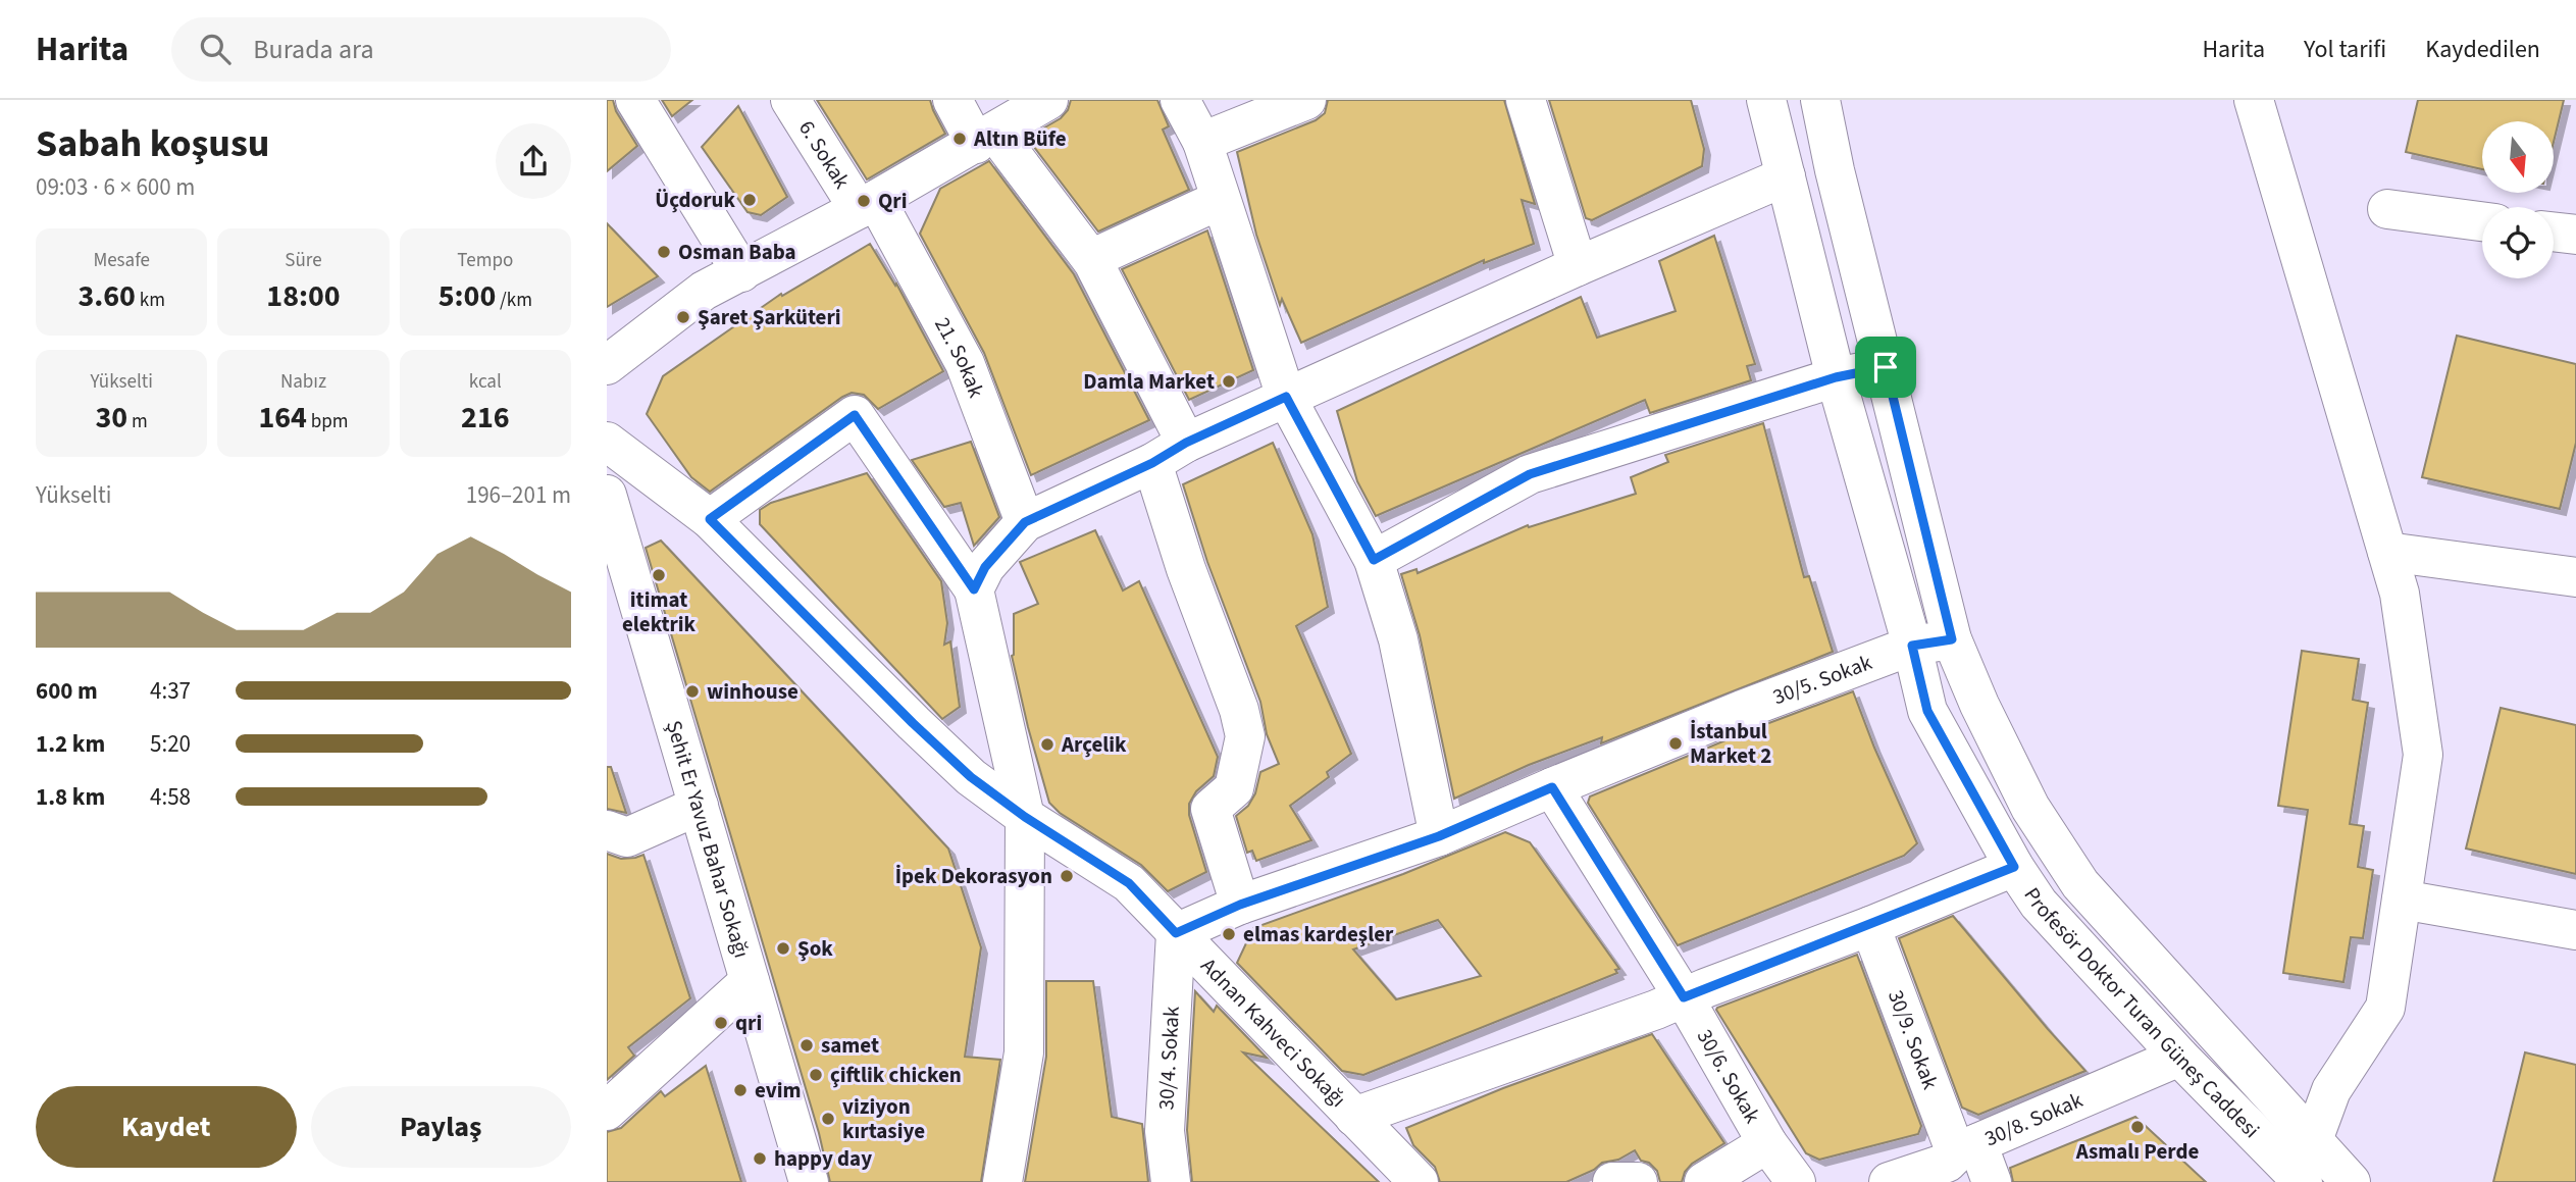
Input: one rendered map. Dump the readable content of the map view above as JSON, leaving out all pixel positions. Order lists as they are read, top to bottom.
{
  "streets": {
    "street": [
      "6. Sokak",
      "21. Sokak",
      "30/5. Sokak",
      "Şehit Er Yavuz Bahar Sokağı",
      "Profesör Doktor Turan Güneş Caddesi",
      "Adnan Kahveci Sokağı",
      "30/9. Sokak",
      "30/4. Sokak",
      "30/6. Sokak",
      "30/8. Sokak"
    ]
  },
  "crossings": [
    ["6. Sokak", "21. Sokak"],
    ["30/5. Sokak", "Profesör Doktor Turan Güneş Caddesi"],
    ["30/5. Sokak", "Adnan Kahveci Sokağı"],
    ["30/5. Sokak", "30/4. Sokak"],
    ["30/5. Sokak", "30/6. Sokak"],
    ["Profesör Doktor Turan Güneş Caddesi", "30/8. Sokak"],
    ["Adnan Kahveci Sokağı", "30/4. Sokak"],
    ["30/9. Sokak", "30/8. Sokak"]
  ],
  "places": [
    "Altın Büfe",
    "Üçdoruk",
    "Qri",
    "Osman Baba",
    "Şaret Şarküteri",
    "Damla Market",
    "itimat elektrik",
    "winhouse",
    "İstanbul Market 2",
    "Arçelik",
    "İpek Dekorasyon",
    "elmas kardeşler",
    "Şok",
    "qri",
    "samet",
    "çiftlik chicken",
    "evim",
    "viziyon kırtasiye",
    "Asmalı Perde",
    "happy day"
  ],
  "north": "bottom",
  "page": {
    "header": "Harita",
    "search": "Burada ara",
    "nav": ["Harita", "Yol tarifi", "Kaydedilen"],
    "heading": ["Sabah koşusu", "09:03 · 6 × 600 m"],
    "stats": [
      ["Mesafe", "3.60 km"],
      ["Süre", "18:00"],
      ["Tempo", "5:00 /km"],
      ["Yükselti", "30 m"],
      ["Nabız", "164 bpm"],
      ["kcal", "216"]
    ],
    "chart": ["Yükselti", "196–201 m"],
    "list": [
      {
        "name": "600 m",
        "note": "4:37"
      },
      {
        "name": "1.2 km",
        "note": "5:20"
      },
      {
        "name": "1.8 km",
        "note": "4:58"
      }
    ],
    "buttons": ["Kaydet", "Paylaş"]
  }
}
